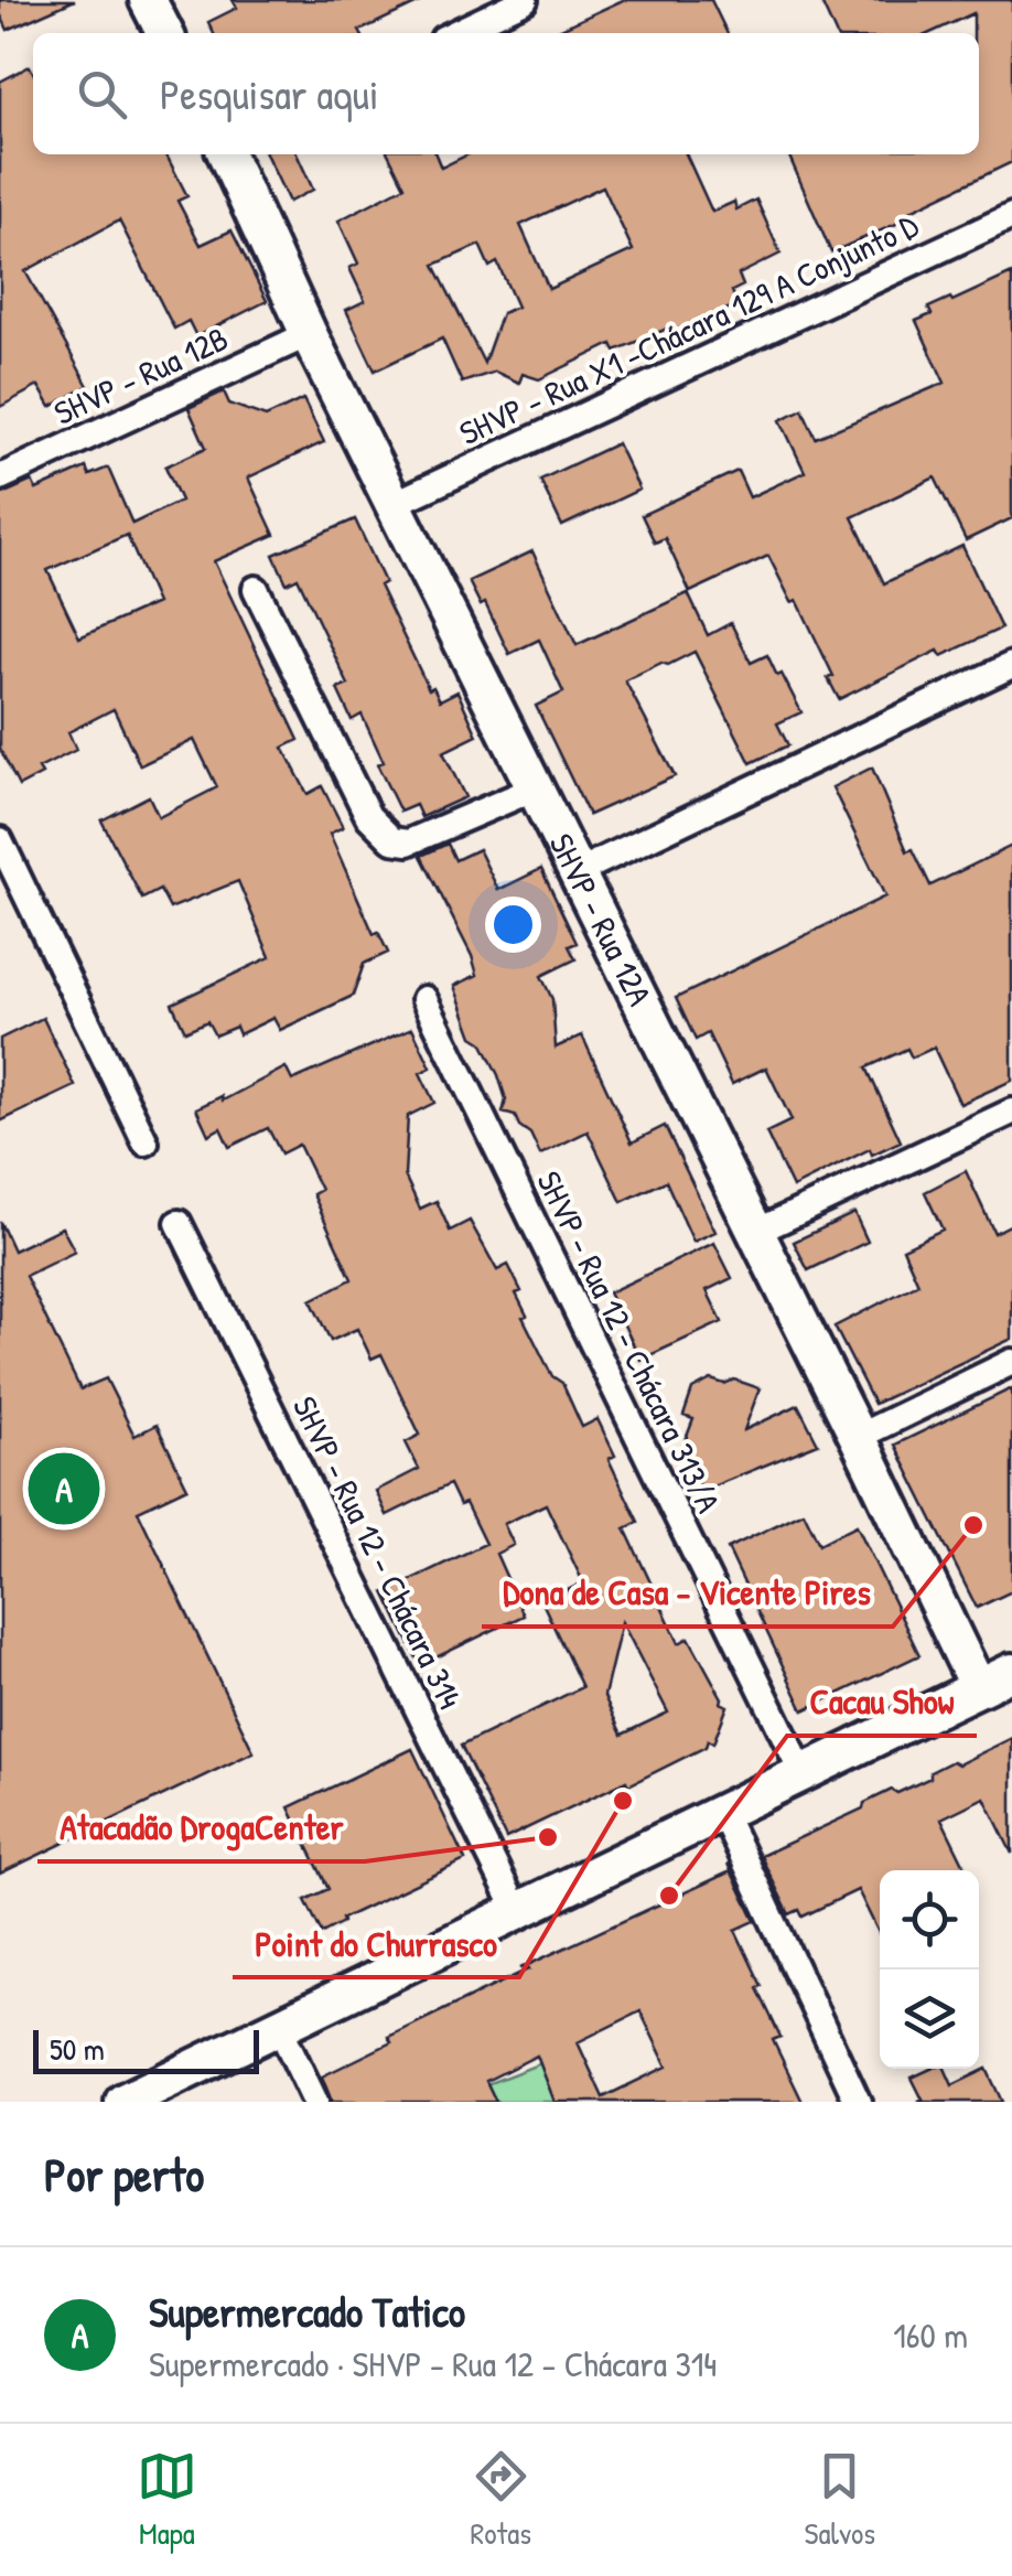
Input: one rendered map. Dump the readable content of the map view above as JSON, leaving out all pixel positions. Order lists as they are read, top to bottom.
{
  "streets": {
    "street": [
      "SHVP - Rua X1 -Chácara 129 A Conjunto D",
      "SHVP - Rua 12B",
      "SHVP - Rua 12A",
      "SHVP - Rua 12 - Chácara 313/A",
      "SHVP - Rua 12 - Chácara 314"
    ]
  },
  "crossings": [
    ["SHVP - Rua X1 -Chácara 129 A Conjunto D", "SHVP - Rua 12A"],
    ["SHVP - Rua 12B", "SHVP - Rua 12A"]
  ],
  "places": [
    "Dona de Casa - Vicente Pires",
    "Point do Churrasco",
    "Atacadão DrogaCenter",
    "Cacau Show"
  ],
  "scale_bar": "50 m",
  "page": {
    "search": "Pesquisar aqui",
    "pins": "A",
    "scale": "50 m",
    "heading": "Por perto",
    "list": [
      {
        "mark": "A",
        "name": "Supermercado Tatico",
        "note": "Supermercado · SHVP - Rua 12 - Chácara 314",
        "value": "160 m"
      }
    ],
    "nav": ["Mapa", "Rotas", "Salvos"]
  }
}
